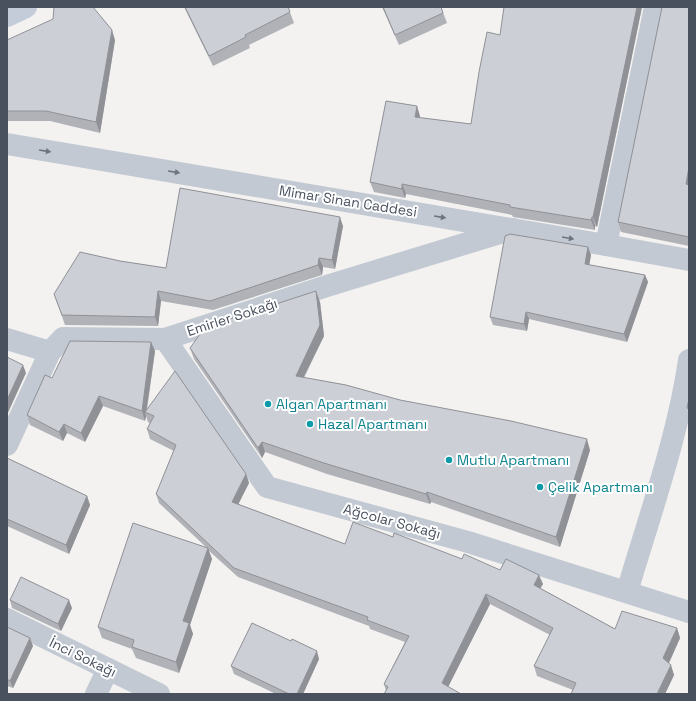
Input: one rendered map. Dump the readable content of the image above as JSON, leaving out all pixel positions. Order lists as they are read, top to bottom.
{
  "streets": {
    "street": [
      "Mimar Sinan Caddesi",
      "Emirler Sokağı",
      "Ağcolar Sokağı",
      "İnci Sokağı"
    ]
  },
  "crossings": [
    ["Mimar Sinan Caddesi", "Emirler Sokağı"],
    ["Emirler Sokağı", "Ağcolar Sokağı"]
  ],
  "one_way": ["Mimar Sinan Caddesi"],
  "places": [
    "Algan Apartmanı",
    "Hazal Apartmanı",
    "Mutlu Apartmanı",
    "Çelik Apartmanı"
  ]
}
